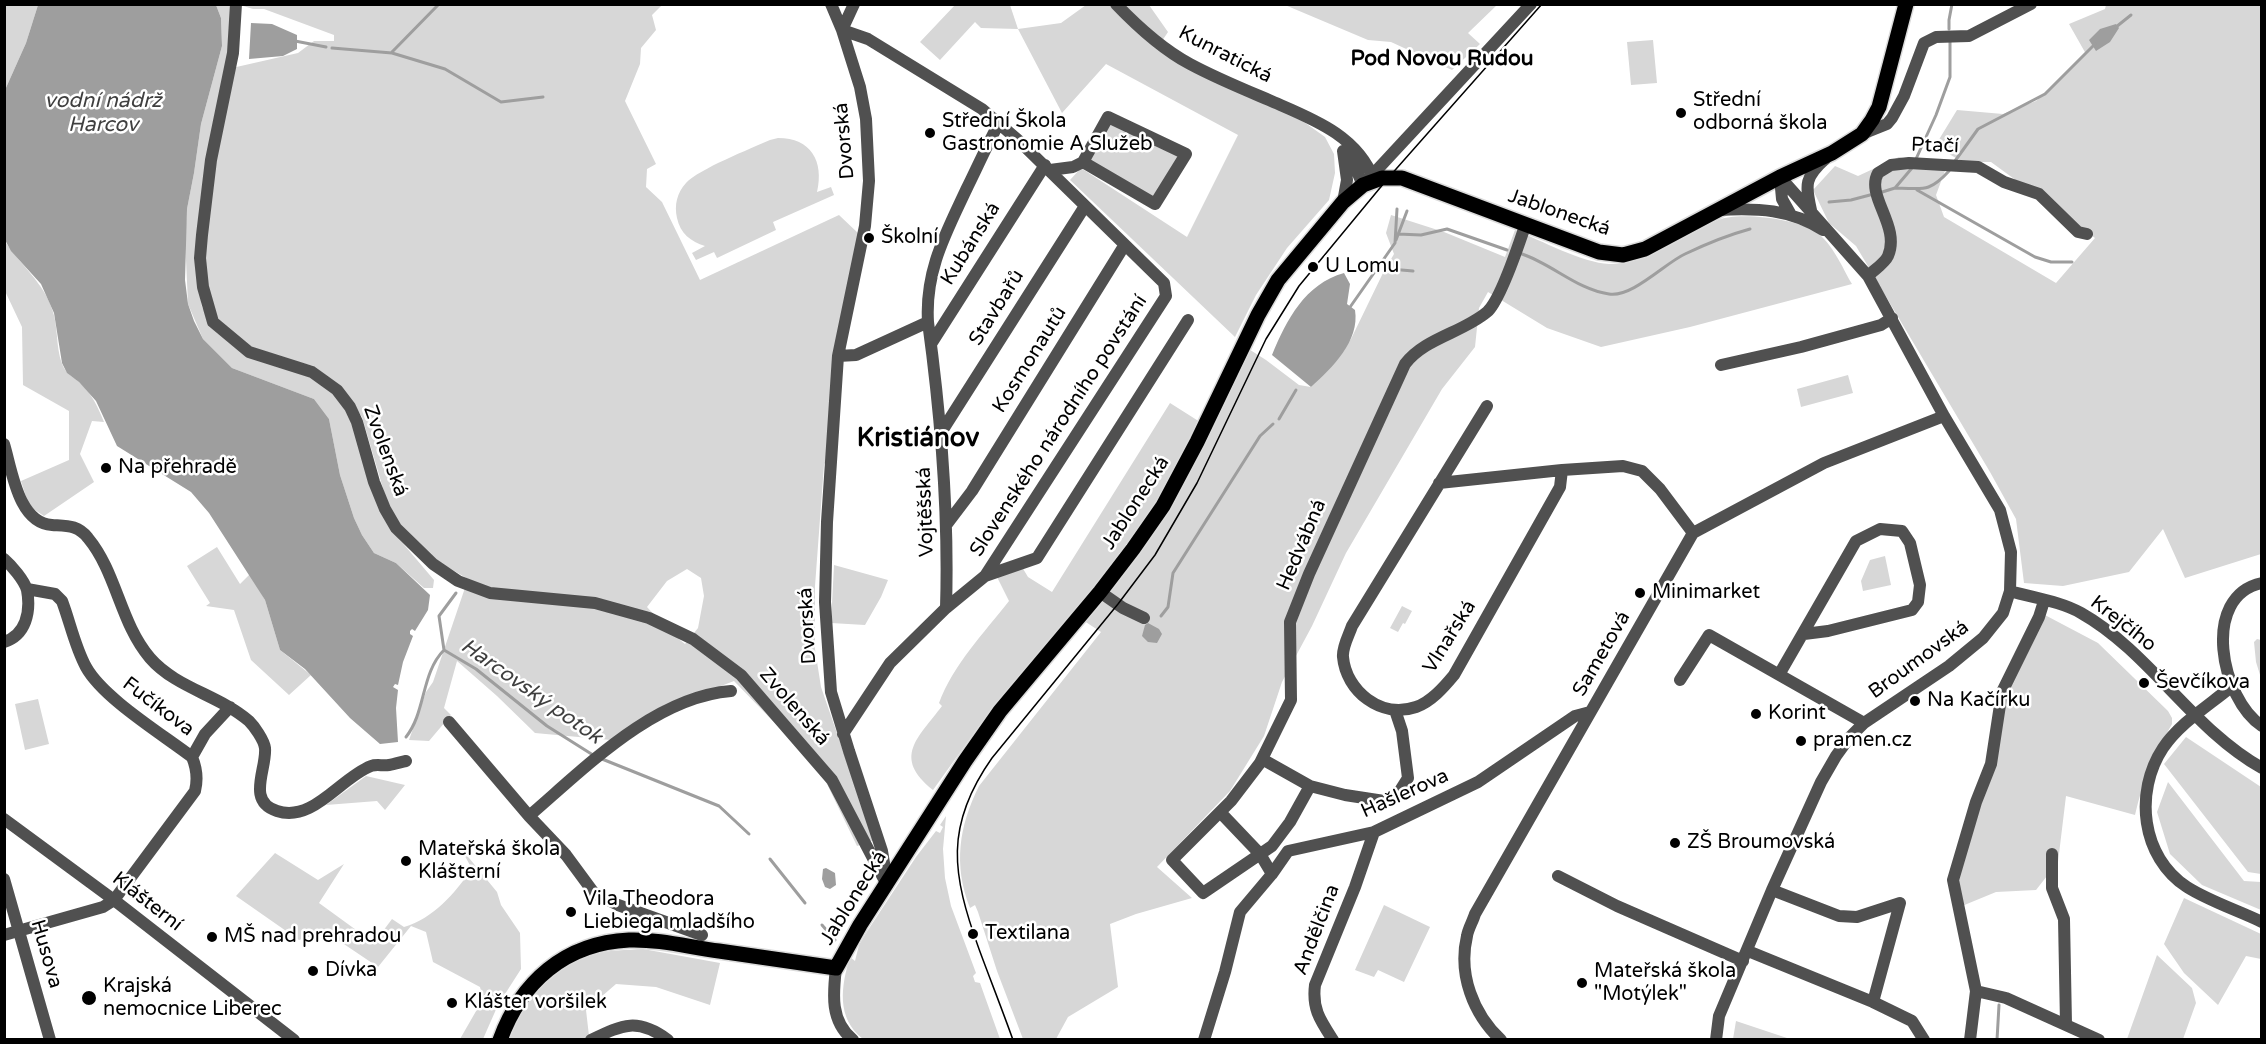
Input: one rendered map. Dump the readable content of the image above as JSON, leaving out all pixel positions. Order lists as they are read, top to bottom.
{
  "streets": {
    "main road": ["Jablonecká"],
    "street": [
      "Kunratická",
      "Dvorská",
      "Ptačí",
      "Kubánská",
      "Stavbařů",
      "Kosmonautů",
      "Slovenského národního povstání",
      "Zvolenská",
      "Vojtěšská",
      "Hedvábná",
      "Krejčího",
      "Vlnařská",
      "Sametová",
      "Broumovská",
      "Fučíkova",
      "Hašlerova",
      "Klášterní",
      "Andělčina",
      "Husova"
    ]
  },
  "crossings": [
    ["Kunratická", "Jablonecká"],
    ["Dvorská", "Jablonecká"],
    ["Dvorská", "Zvolenská"],
    ["Ptačí", "Broumovská"],
    ["Jablonecká", "Zvolenská"],
    ["Jablonecká", "Hedvábná"],
    ["Jablonecká", "Broumovská"],
    ["Kubánská", "Vojtěšská"],
    ["Stavbařů", "Vojtěšská"],
    ["Kosmonautů", "Slovenského národního povstání"],
    ["Kosmonautů", "Vojtěšská"],
    ["Slovenského národního povstání", "Vojtěšská"],
    ["Krejčího", "Broumovská"],
    ["Sametová", "Hašlerova"],
    ["Fučíkova", "Klášterní"],
    ["Hašlerova", "Andělčina"]
  ],
  "districts": ["Pod Novou Rudou", "Kristiánov"],
  "water": ["vodní nádrž Harcov", "Harcovský potok"],
  "places": [
    "Střední odborná škola",
    "Střední Škola Gastronomie A Služeb",
    "Školní",
    "U Lomu",
    "Na přehradě",
    "Minimarket",
    "Ševčíkova",
    "Na Kačírku",
    "Korint",
    "pramen.cz",
    "ZŠ Broumovská",
    "Mateřská škola Klášterní",
    "Vila Theodora Liebiega mladšího",
    "Textilana",
    "MŠ nad prehradou",
    "Dívka",
    "Mateřská škola \"Motýlek\"",
    "Krajská nemocnice Liberec",
    "Klášter voršilek"
  ]
}
